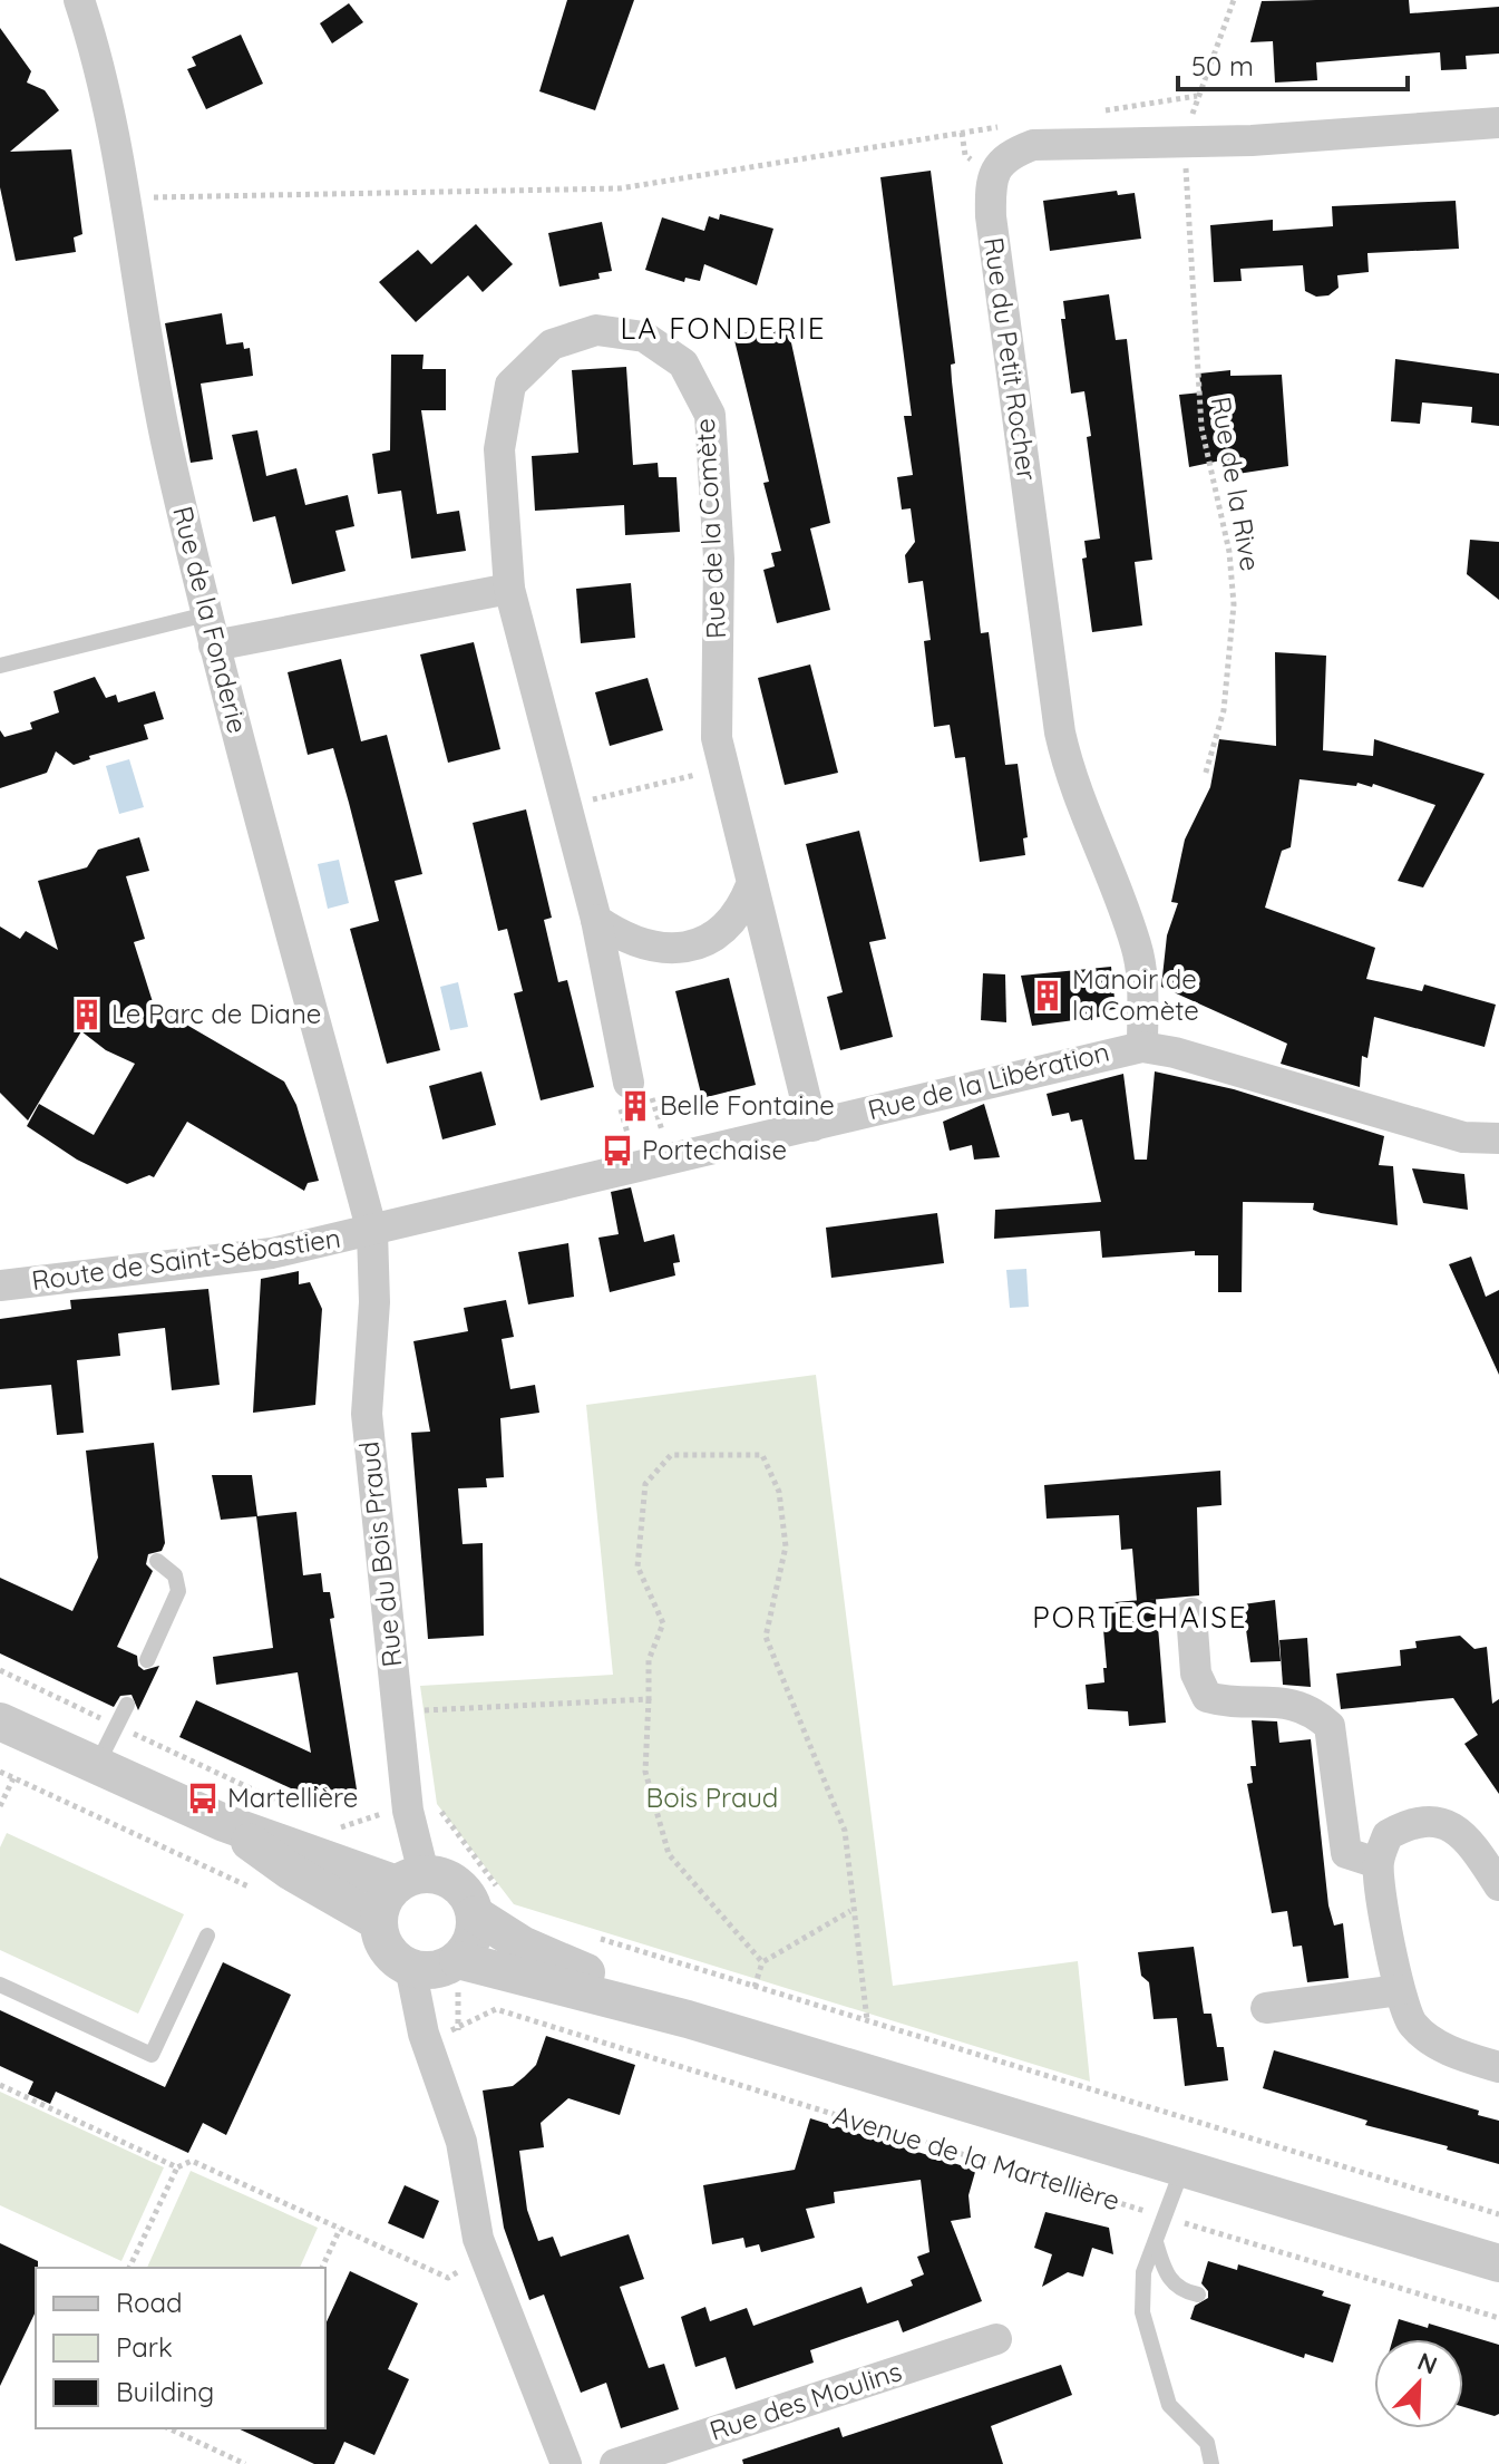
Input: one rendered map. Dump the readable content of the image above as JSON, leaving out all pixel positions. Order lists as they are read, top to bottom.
{
  "streets": {
    "street": [
      "Rue du Petit Rocher",
      "Rue de la Comète",
      "Rue de la Fonderie",
      "Rue de la Libération",
      "Route de Saint-Sébastien",
      "Rue du Bois Praud",
      "Avenue de la Martellière",
      "Rue des Moulins"
    ],
    "path": ["Rue de la Rive"]
  },
  "crossings": [
    ["Rue du Petit Rocher", "Rue de la Rive"],
    ["Rue du Petit Rocher", "Rue de la Libération"],
    ["Rue de la Comète", "Rue de la Libération"],
    ["Rue de la Fonderie", "Rue de la Libération"],
    ["Rue de la Fonderie", "Route de Saint-Sébastien"],
    ["Rue de la Fonderie", "Rue du Bois Praud"],
    ["Rue de la Libération", "Route de Saint-Sébastien"],
    ["Rue de la Libération", "Rue du Bois Praud"],
    ["Route de Saint-Sébastien", "Rue du Bois Praud"],
    ["Rue du Bois Praud", "Avenue de la Martellière"]
  ],
  "districts": ["LA FONDERIE", "PORTECHAISE"],
  "parks": ["Bois Praud"],
  "places": {
    "building": ["Manoir de la Comète", "Le Parc de Diane", "Belle Fontaine"],
    "bus stop": ["Portechaise", "Martellière"]
  },
  "legend": ["Road", "Park", "Building"],
  "scale_bar": "50 m",
  "north": "top right"
}
